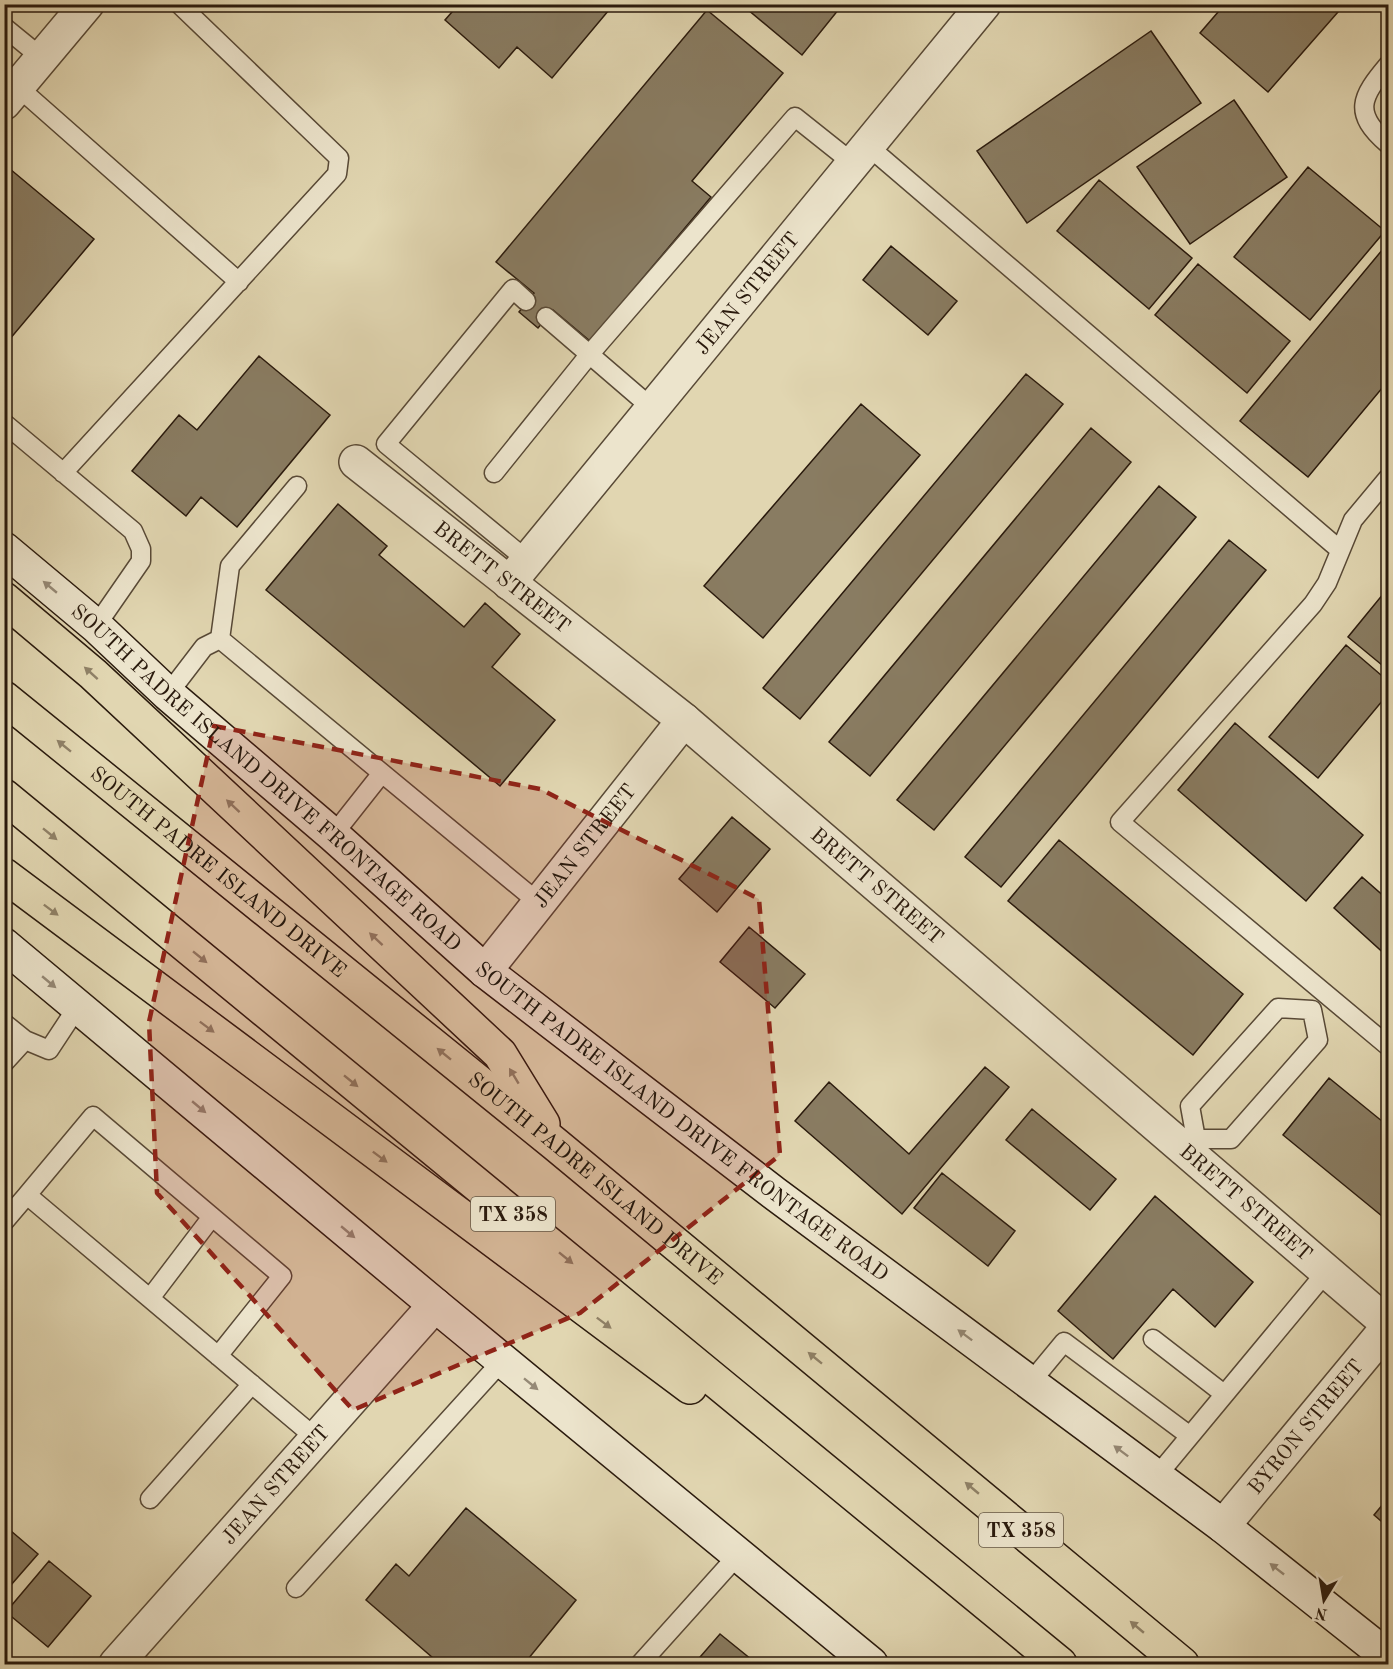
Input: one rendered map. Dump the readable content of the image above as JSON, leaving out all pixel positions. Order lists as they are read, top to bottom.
{
  "streets": {
    "highway": ["SOUTH PADRE ISLAND DRIVE", "TX 358"],
    "street": [
      "JEAN STREET",
      "BRETT STREET",
      "SOUTH PADRE ISLAND DRIVE FRONTAGE ROAD",
      "BYRON STREET"
    ]
  },
  "crossings": [
    ["JEAN STREET", "BRETT STREET"],
    ["JEAN STREET", "SOUTH PADRE ISLAND DRIVE FRONTAGE ROAD"],
    ["BRETT STREET", "BYRON STREET"],
    ["SOUTH PADRE ISLAND DRIVE FRONTAGE ROAD", "BYRON STREET"]
  ],
  "one_way": ["SOUTH PADRE ISLAND DRIVE FRONTAGE ROAD"],
  "north": "bottom"
}
